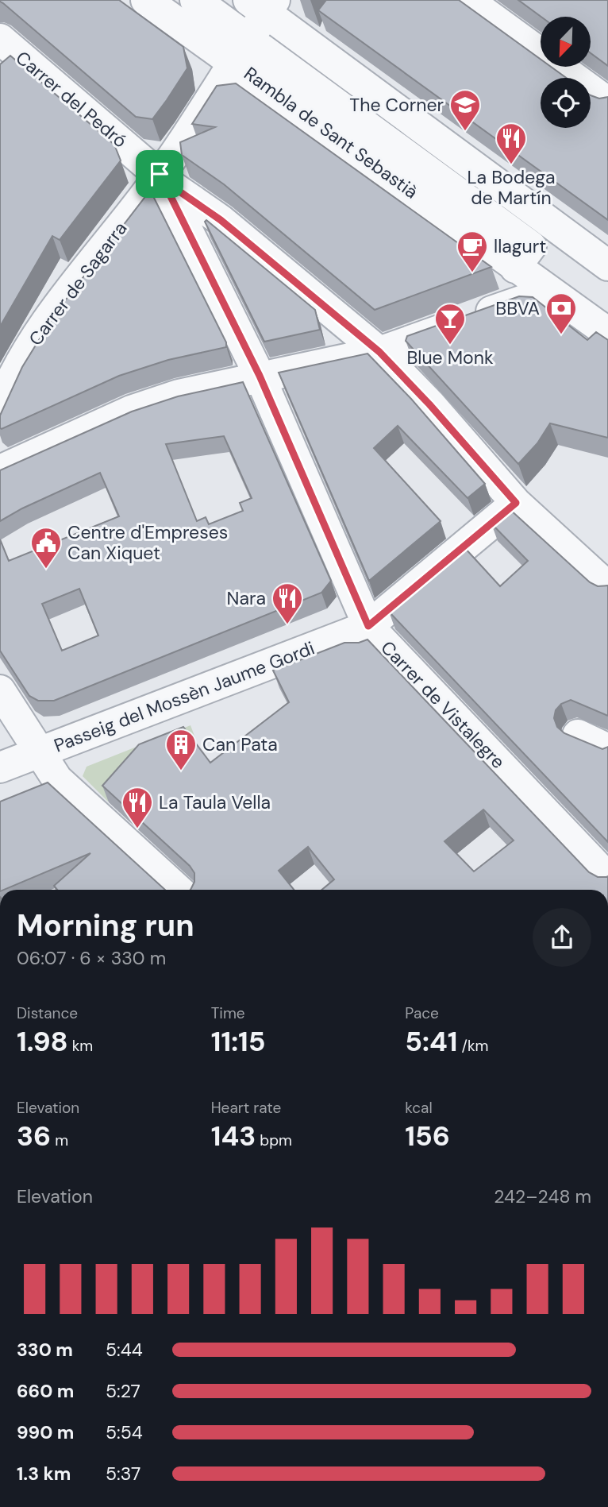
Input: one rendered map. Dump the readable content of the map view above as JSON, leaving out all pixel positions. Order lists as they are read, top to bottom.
{
  "streets": {
    "street": [
      "Carrer del Pedró",
      "Rambla de Sant Sebastià",
      "Carrer de Sagarra",
      "Passeig del Mossèn Jaume Gordi",
      "Carrer de Vistalegre"
    ]
  },
  "crossings": [
    ["Carrer del Pedró", "Carrer de Sagarra"],
    ["Carrer del Pedró", "Passeig del Mossèn Jaume Gordi"],
    ["Carrer del Pedró", "Carrer de Vistalegre"],
    ["Rambla de Sant Sebastià", "Carrer de Sagarra"],
    ["Carrer de Sagarra", "Carrer de Vistalegre"],
    ["Passeig del Mossèn Jaume Gordi", "Carrer de Vistalegre"]
  ],
  "places": {
    "school or university": ["The Corner"],
    "restaurant": ["La Bodega de Martín", "Nara", "La Taula Vella"],
    "cafe": ["llagurt"],
    "bank": ["BBVA"],
    "bar": ["Blue Monk"],
    "public building": ["Centre d'Empreses Can Xiquet"],
    "building": ["Can Pata"]
  },
  "north": "bottom left",
  "page": {
    "heading": ["Morning run", "06:07 · 6 × 330 m"],
    "stats": [
      ["Distance", "1.98 km"],
      ["Time", "11:15"],
      ["Pace", "5:41 /km"],
      ["Elevation", "36 m"],
      ["Heart rate", "143 bpm"],
      ["kcal", "156"]
    ],
    "chart": ["Elevation", "242–248 m"],
    "list": [
      {
        "name": "330 m",
        "note": "5:44"
      },
      {
        "name": "660 m",
        "note": "5:27"
      },
      {
        "name": "990 m",
        "note": "5:54"
      },
      {
        "name": "1.3 km",
        "note": "5:37"
      }
    ]
  }
}
